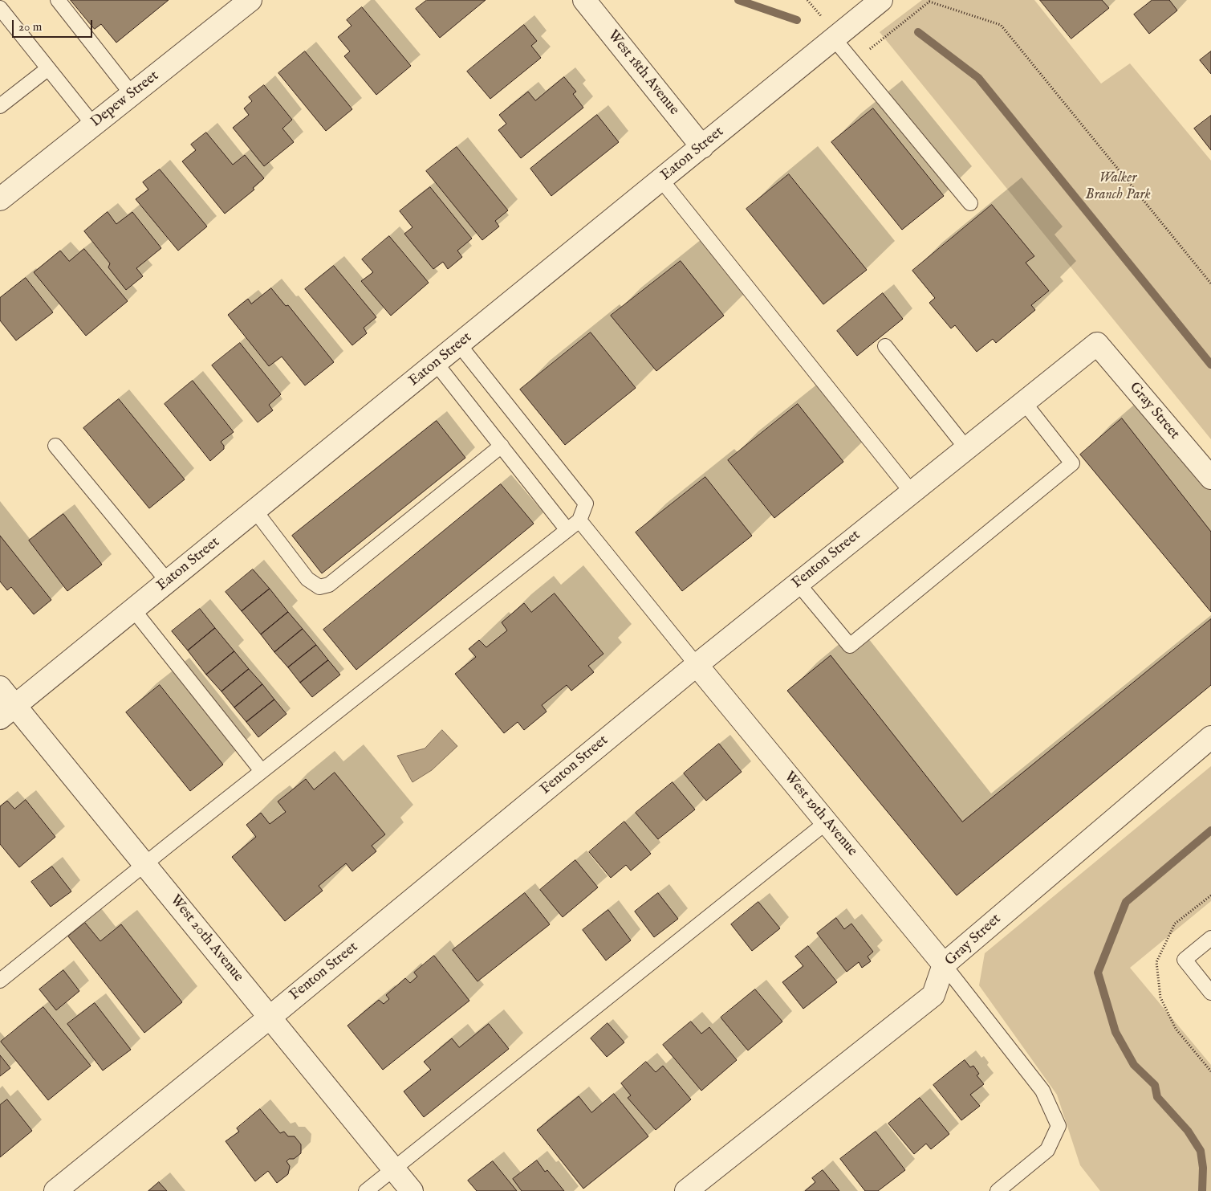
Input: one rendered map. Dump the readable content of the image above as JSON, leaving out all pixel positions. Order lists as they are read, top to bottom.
{
  "streets": {
    "street": [
      "West 18th Avenue",
      "Depew Street",
      "Eaton Street",
      "Gray Street",
      "Fenton Street",
      "West 19th Avenue",
      "West 20th Avenue"
    ]
  },
  "crossings": [
    ["West 18th Avenue", "Eaton Street"],
    ["Eaton Street", "West 20th Avenue"],
    ["Gray Street", "Fenton Street"],
    ["Gray Street", "West 19th Avenue"],
    ["Fenton Street", "West 19th Avenue"],
    ["Fenton Street", "West 20th Avenue"]
  ],
  "parks": ["Walker Branch Park"],
  "scale_bar": "20 m"
}
